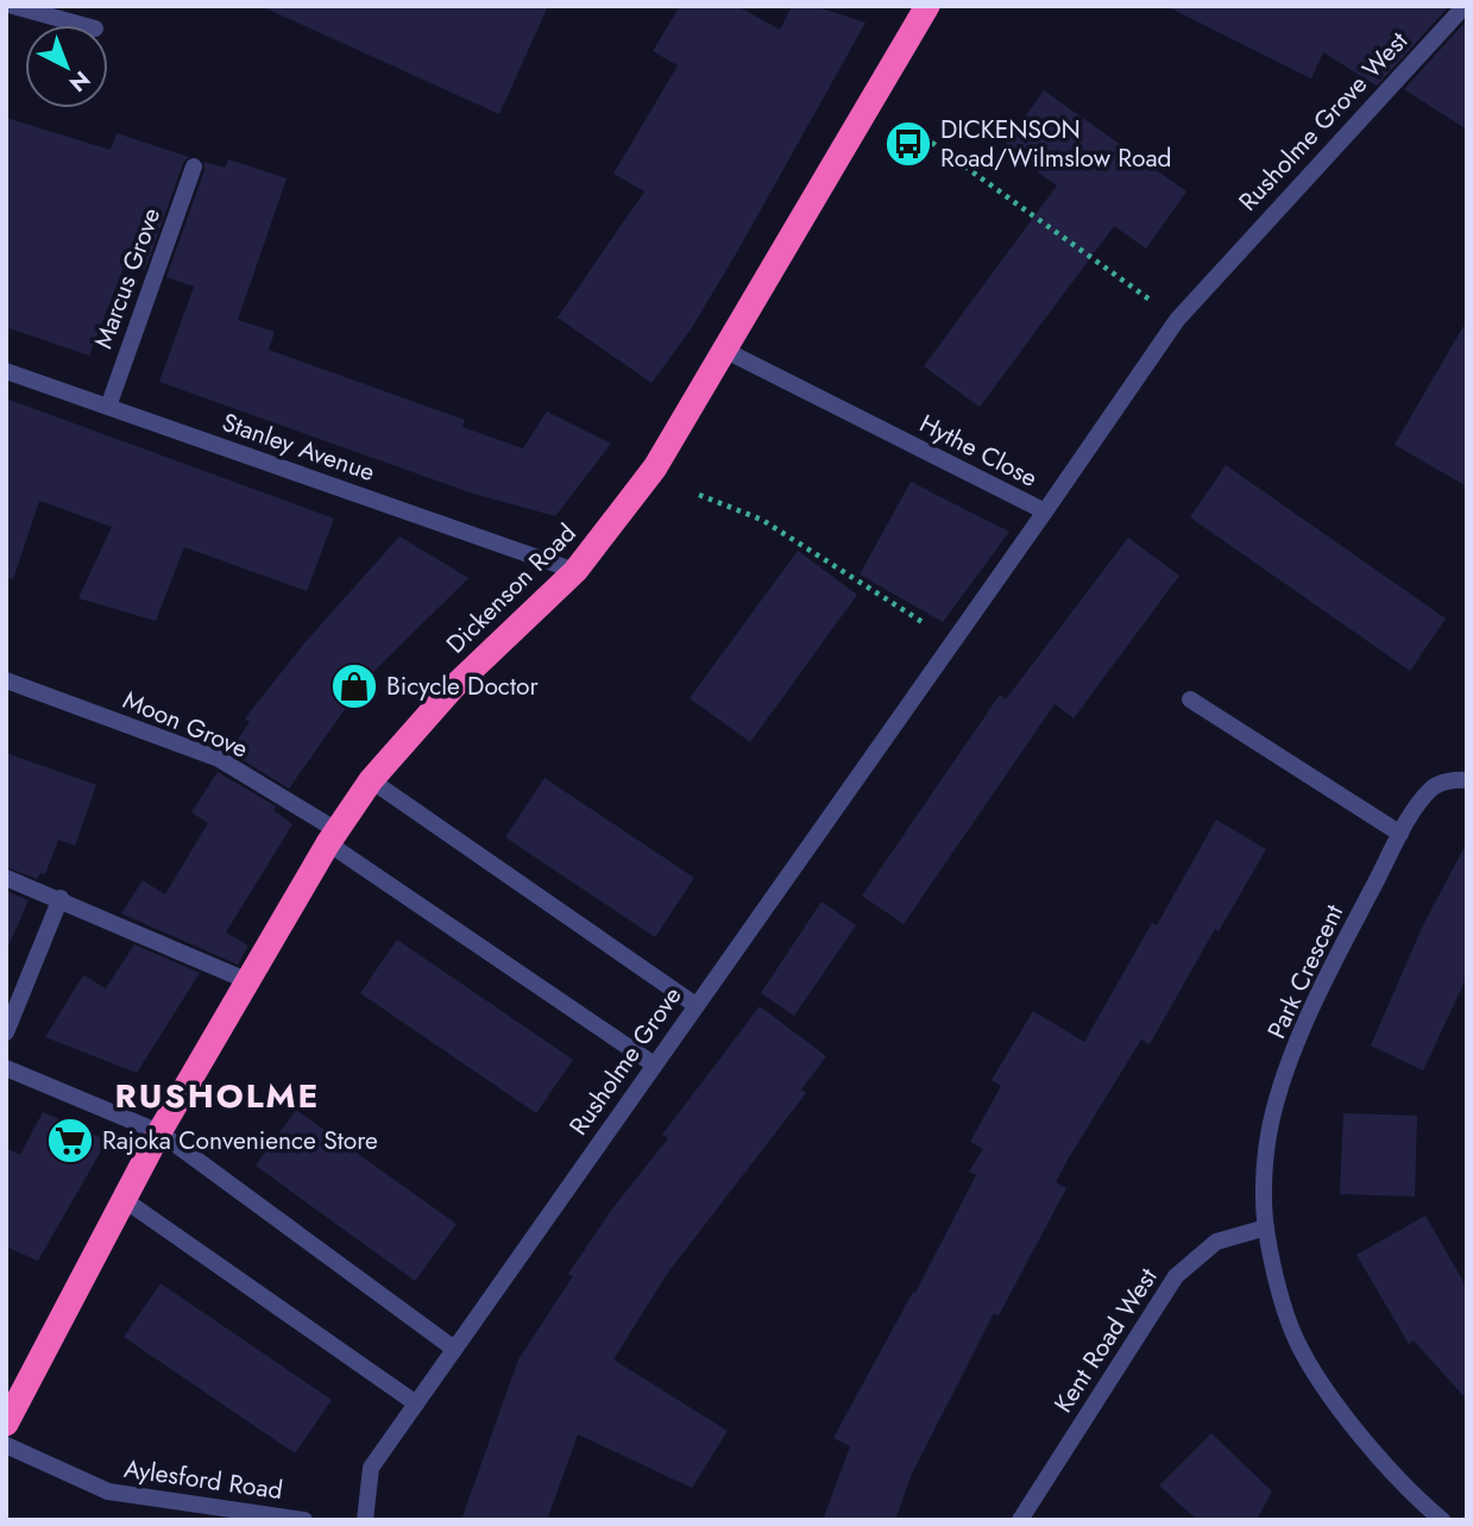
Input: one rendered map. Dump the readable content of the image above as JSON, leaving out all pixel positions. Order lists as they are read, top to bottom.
{
  "streets": {
    "highway": ["Dickenson Road"],
    "street": [
      "Rusholme Grove West",
      "Marcus Grove",
      "Stanley Avenue",
      "Hythe Close",
      "Moon Grove",
      "Park Crescent",
      "Rusholme Grove",
      "Kent Road West",
      "Aylesford Road"
    ]
  },
  "crossings": [
    ["Rusholme Grove West", "Hythe Close"],
    ["Marcus Grove", "Stanley Avenue"],
    ["Stanley Avenue", "Dickenson Road"],
    ["Hythe Close", "Dickenson Road"],
    ["Hythe Close", "Rusholme Grove"],
    ["Dickenson Road", "Moon Grove"],
    ["Moon Grove", "Rusholme Grove"],
    ["Park Crescent", "Kent Road West"]
  ],
  "districts": ["RUSHOLME"],
  "places": {
    "bus stop": ["DICKENSON Road/Wilmslow Road"],
    "shop": ["Bicycle Doctor"],
    "supermarket": ["Rajoka Convenience Store"]
  },
  "north": "bottom right"
}
